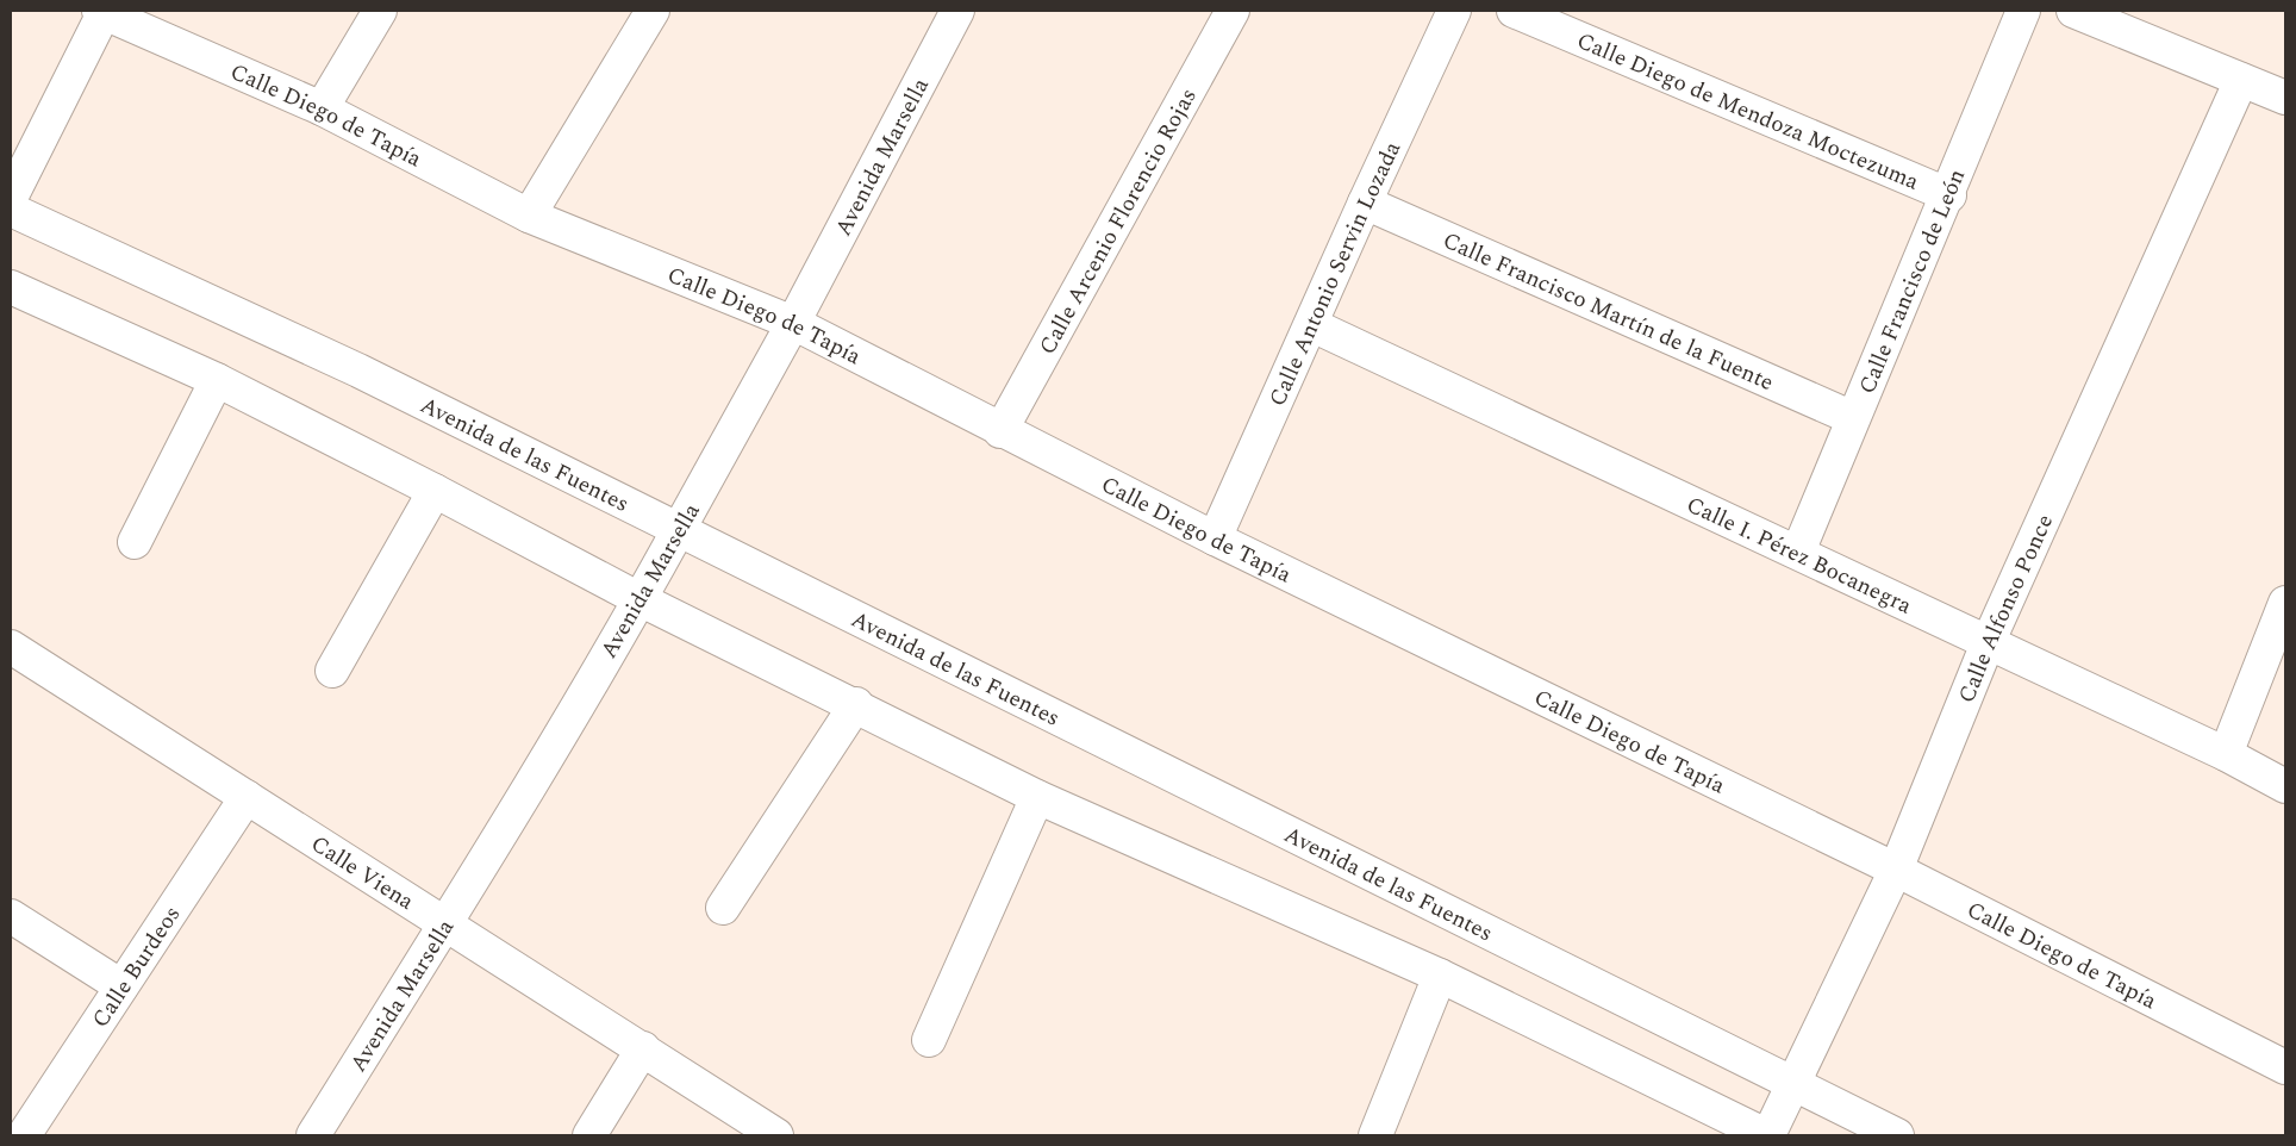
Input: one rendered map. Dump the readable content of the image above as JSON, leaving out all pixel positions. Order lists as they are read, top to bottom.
{
  "streets": {
    "street": [
      "Calle Diego de Mendoza Moctezuma",
      "Calle Diego de Tapía",
      "Avenida Marsella",
      "Calle Arcenio Florencio Rojas",
      "Calle Antonio Servin Lozada",
      "Calle Francisco de León",
      "Calle Francisco Martín de la Fuente",
      "Avenida de las Fuentes",
      "Calle I. Pérez Bocanegra",
      "Calle Alfonso Ponce",
      "Calle Viena",
      "Calle Burdeos"
    ]
  },
  "crossings": [
    ["Calle Diego de Mendoza Moctezuma", "Calle Francisco de León"],
    ["Calle Diego de Tapía", "Avenida Marsella"],
    ["Calle Diego de Tapía", "Calle Arcenio Florencio Rojas"],
    ["Calle Diego de Tapía", "Calle Antonio Servin Lozada"],
    ["Calle Diego de Tapía", "Calle Alfonso Ponce"],
    ["Avenida Marsella", "Avenida de las Fuentes"],
    ["Avenida Marsella", "Calle Viena"],
    ["Calle Antonio Servin Lozada", "Calle Francisco Martín de la Fuente"],
    ["Calle Antonio Servin Lozada", "Calle I. Pérez Bocanegra"],
    ["Calle Francisco de León", "Calle Francisco Martín de la Fuente"],
    ["Calle Francisco de León", "Calle I. Pérez Bocanegra"],
    ["Avenida de las Fuentes", "Calle Alfonso Ponce"],
    ["Calle I. Pérez Bocanegra", "Calle Alfonso Ponce"],
    ["Calle Viena", "Calle Burdeos"]
  ]
}
